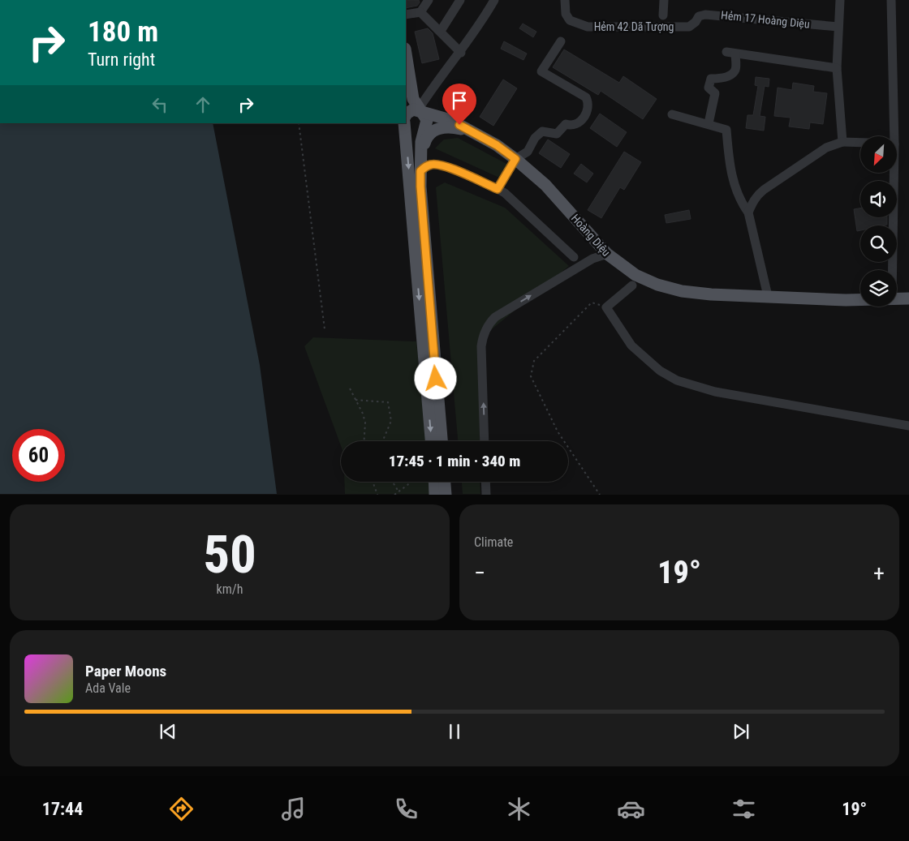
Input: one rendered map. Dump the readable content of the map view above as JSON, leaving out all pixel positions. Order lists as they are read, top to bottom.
{
  "streets": {
    "main road": ["Hoàng Diệu"],
    "street": ["Hẻm 17 Hoàng Diệu", "Hẻm 42 Dã Tượng"]
  },
  "crossings": [
    ["Hẻm 17 Hoàng Diệu", "Hẻm 42 Dã Tượng"]
  ],
  "north": "bottom left",
  "page": {
    "turn": ["180 m", "Turn right"],
    "limit": "60",
    "trip": "17:45 · 1 min · 340 m",
    "tile": [
      ["50", "km/h"],
      "Climate"
    ],
    "heat": ["−", "19°", "+"],
    "song": ["Paper Moons", "Ada Vale"],
    "tabs": ["17:44", "19°"]
  }
}
